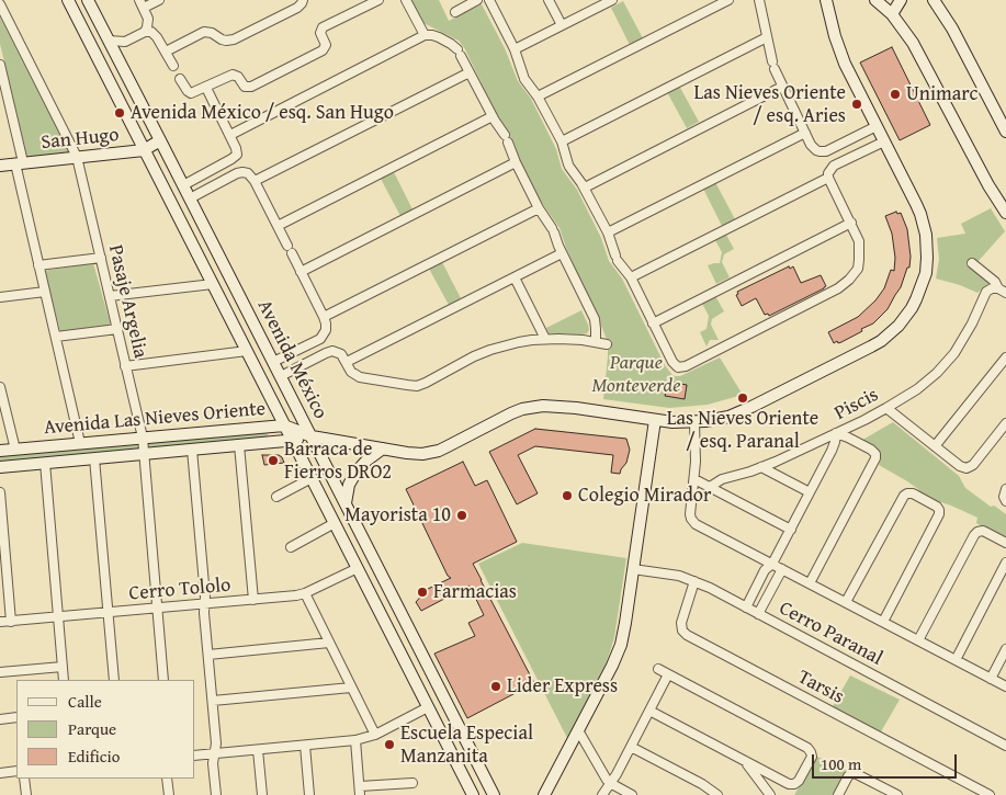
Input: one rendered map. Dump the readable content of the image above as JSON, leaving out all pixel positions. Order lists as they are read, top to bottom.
{
  "streets": {
    "street": [
      "San Hugo",
      "Pasaje Argelia",
      "Avenida México",
      "Piscis",
      "Avenida Las Nieves Oriente",
      "Cerro Tololo",
      "Cerro Paranal",
      "Tarsis"
    ]
  },
  "crossings": [
    ["San Hugo", "Pasaje Argelia"],
    ["San Hugo", "Avenida México"],
    ["Pasaje Argelia", "Avenida Las Nieves Oriente"],
    ["Pasaje Argelia", "Cerro Tololo"],
    ["Avenida México", "Avenida Las Nieves Oriente"],
    ["Avenida México", "Cerro Tololo"],
    ["Piscis", "Cerro Paranal"],
    ["Cerro Paranal", "Tarsis"]
  ],
  "parks": ["Parque Monteverde"],
  "places": [
    "Unimarc",
    "Las Nieves Oriente / esq. Aries",
    "Avenida México / esq. San Hugo",
    "Las Nieves Oriente / esq. Paranal",
    "Barraca de Fierros DRO2",
    "Colegio Mirador",
    "Mayorista 10",
    "Farmacias",
    "Lider Express",
    "Escuela Especial Manzanita"
  ],
  "legend": ["Calle", "Parque", "Edificio"],
  "scale_bar": "100 m"
}
